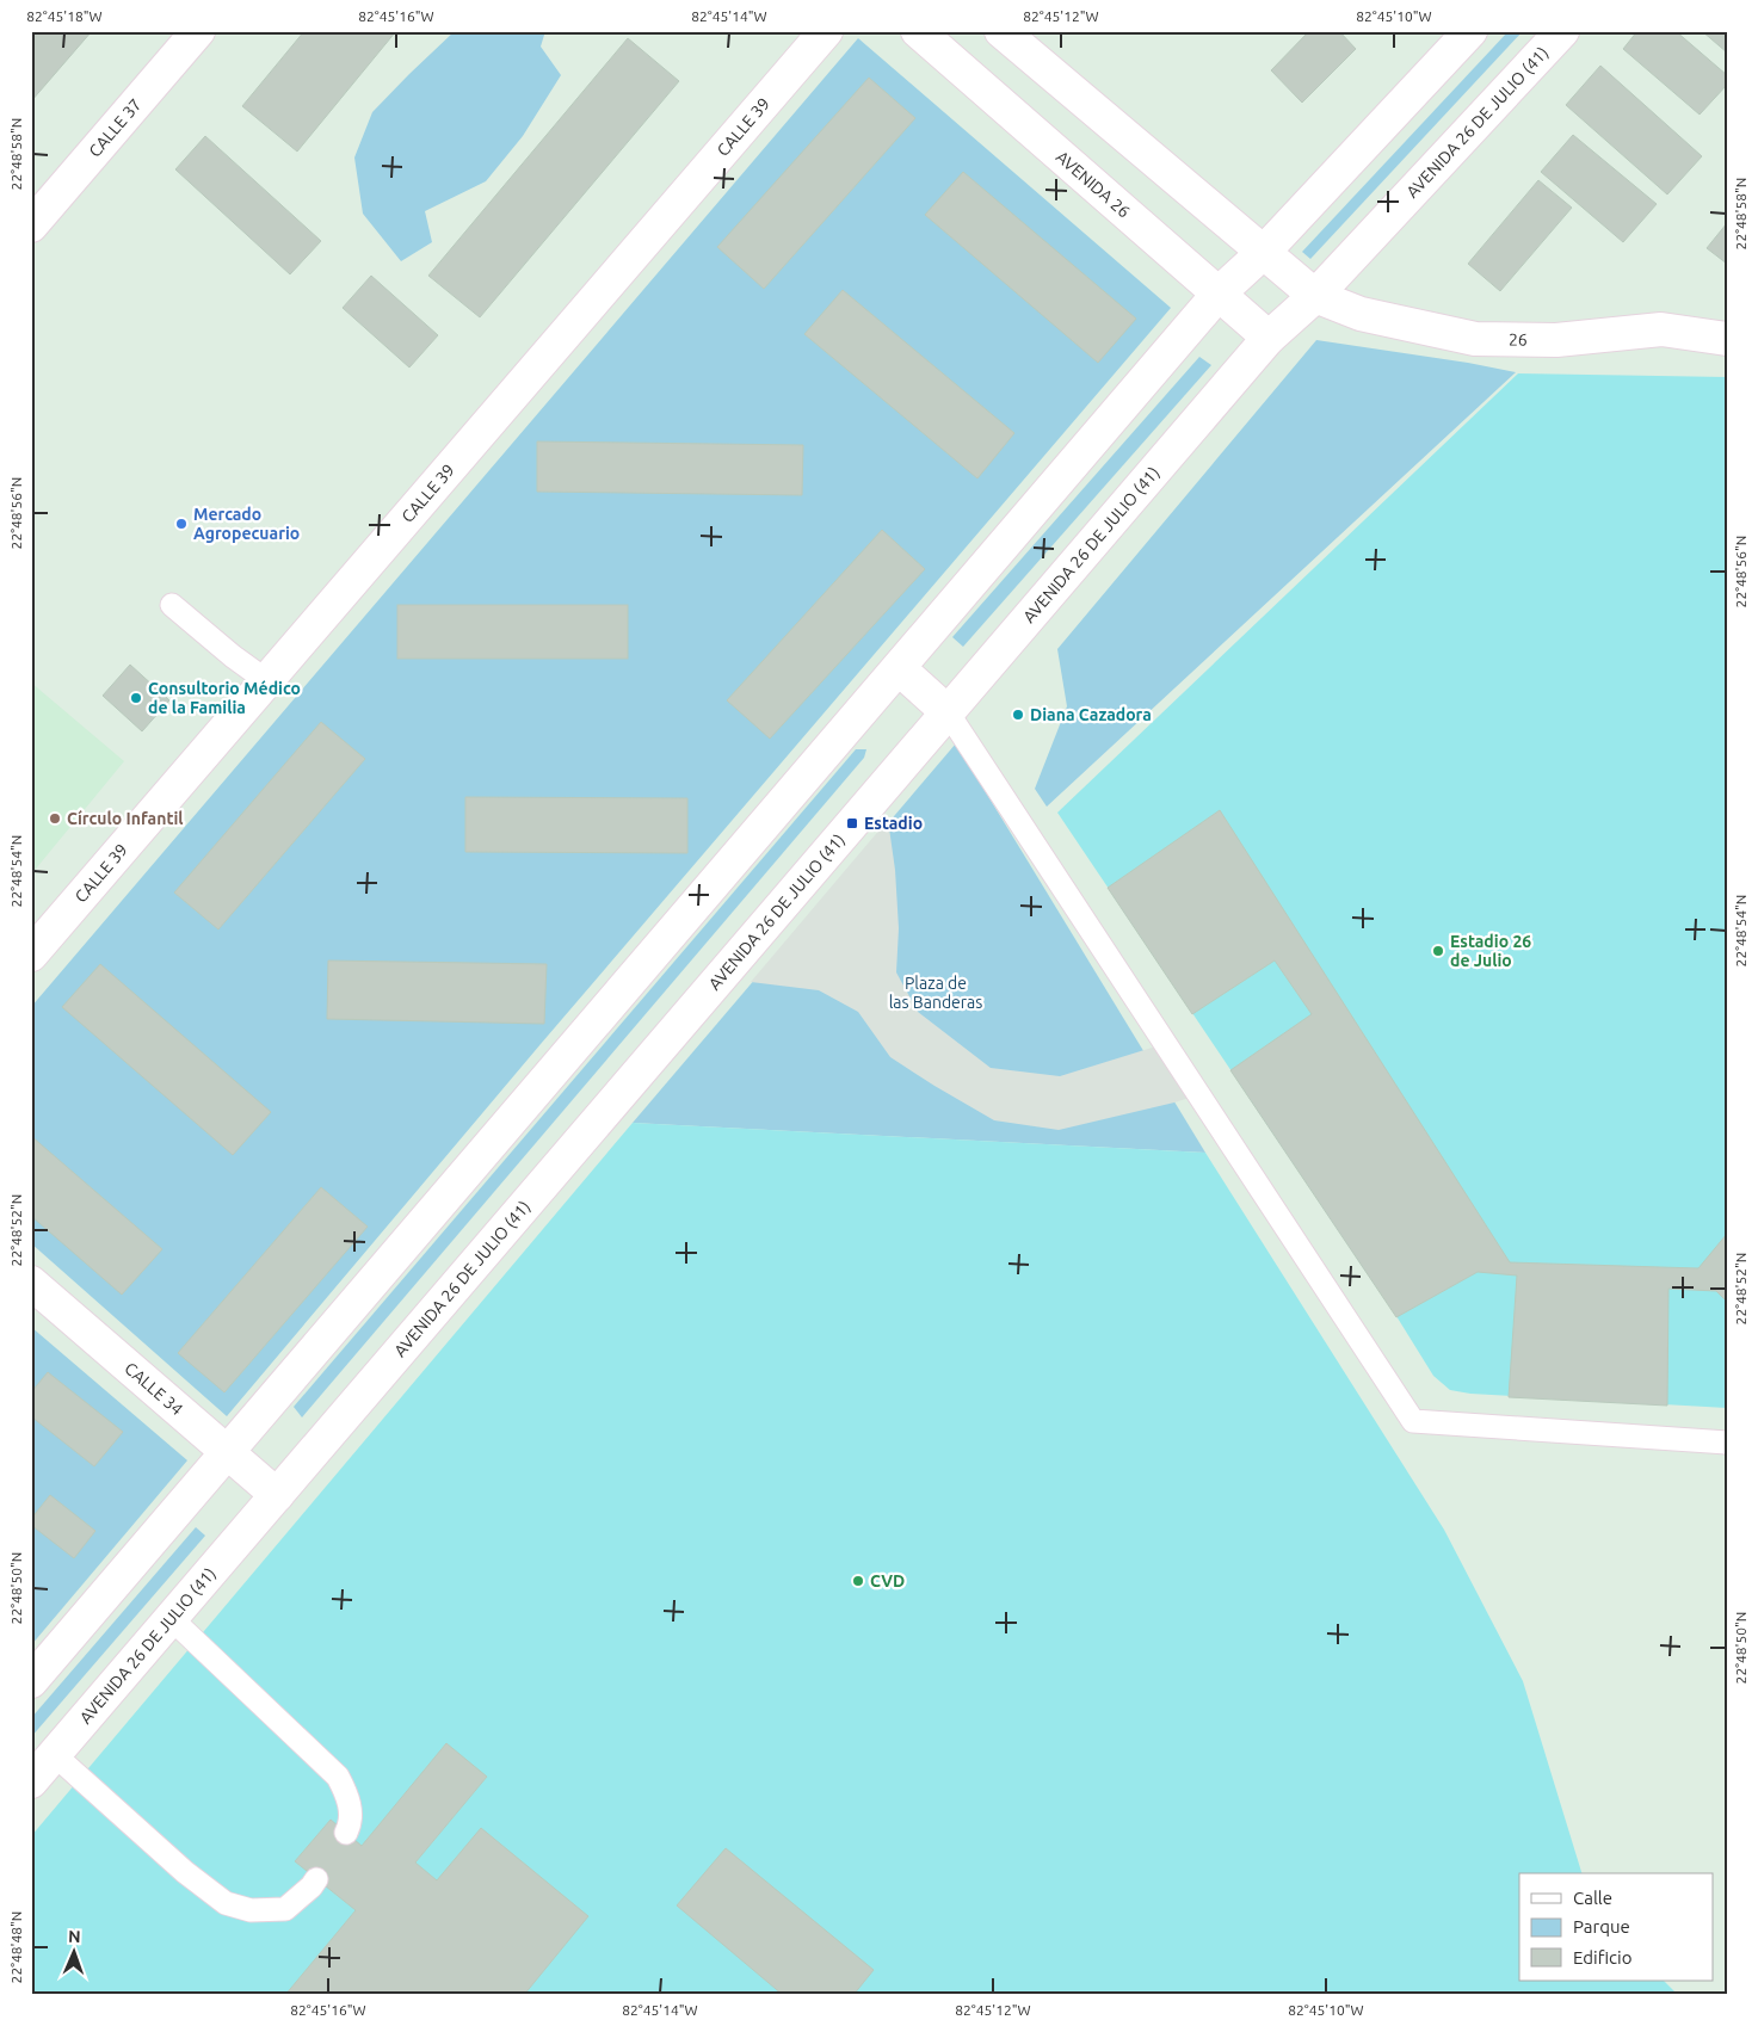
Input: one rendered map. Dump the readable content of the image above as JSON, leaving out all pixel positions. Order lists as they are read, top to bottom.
{
  "streets": {
    "main road": [
      "AVENIDA 26 DE JULIO (41)",
      "CALLE 39",
      "CALLE 37",
      "AVENIDA 26",
      "26",
      "CALLE 34"
    ]
  },
  "crossings": [
    ["AVENIDA 26 DE JULIO (41)", "AVENIDA 26"],
    ["AVENIDA 26 DE JULIO (41)", "26"],
    ["AVENIDA 26 DE JULIO (41)", "CALLE 34"]
  ],
  "parks": ["Plaza de las Banderas"],
  "places": {
    "other": [
      "Mercado Agropecuario",
      "Consultorio Médico de la Familia",
      "Diana Cazadora",
      "Círculo Infantil",
      "Estadio 26 de Julio",
      "CVD"
    ],
    "transit": ["Estadio"]
  },
  "legend": ["Calle", "Parque", "Edificio"],
  "north": "top",
  "coordinates": [
    "82°45'18\"W",
    "82°45'16\"W",
    "82°45'14\"W",
    "82°45'12\"W",
    "82°45'10\"W",
    "22°48'58\"N",
    "22°48'56\"N",
    "22°48'54\"N",
    "22°48'52\"N",
    "22°48'50\"N",
    "22°48'48\"N"
  ]
}
